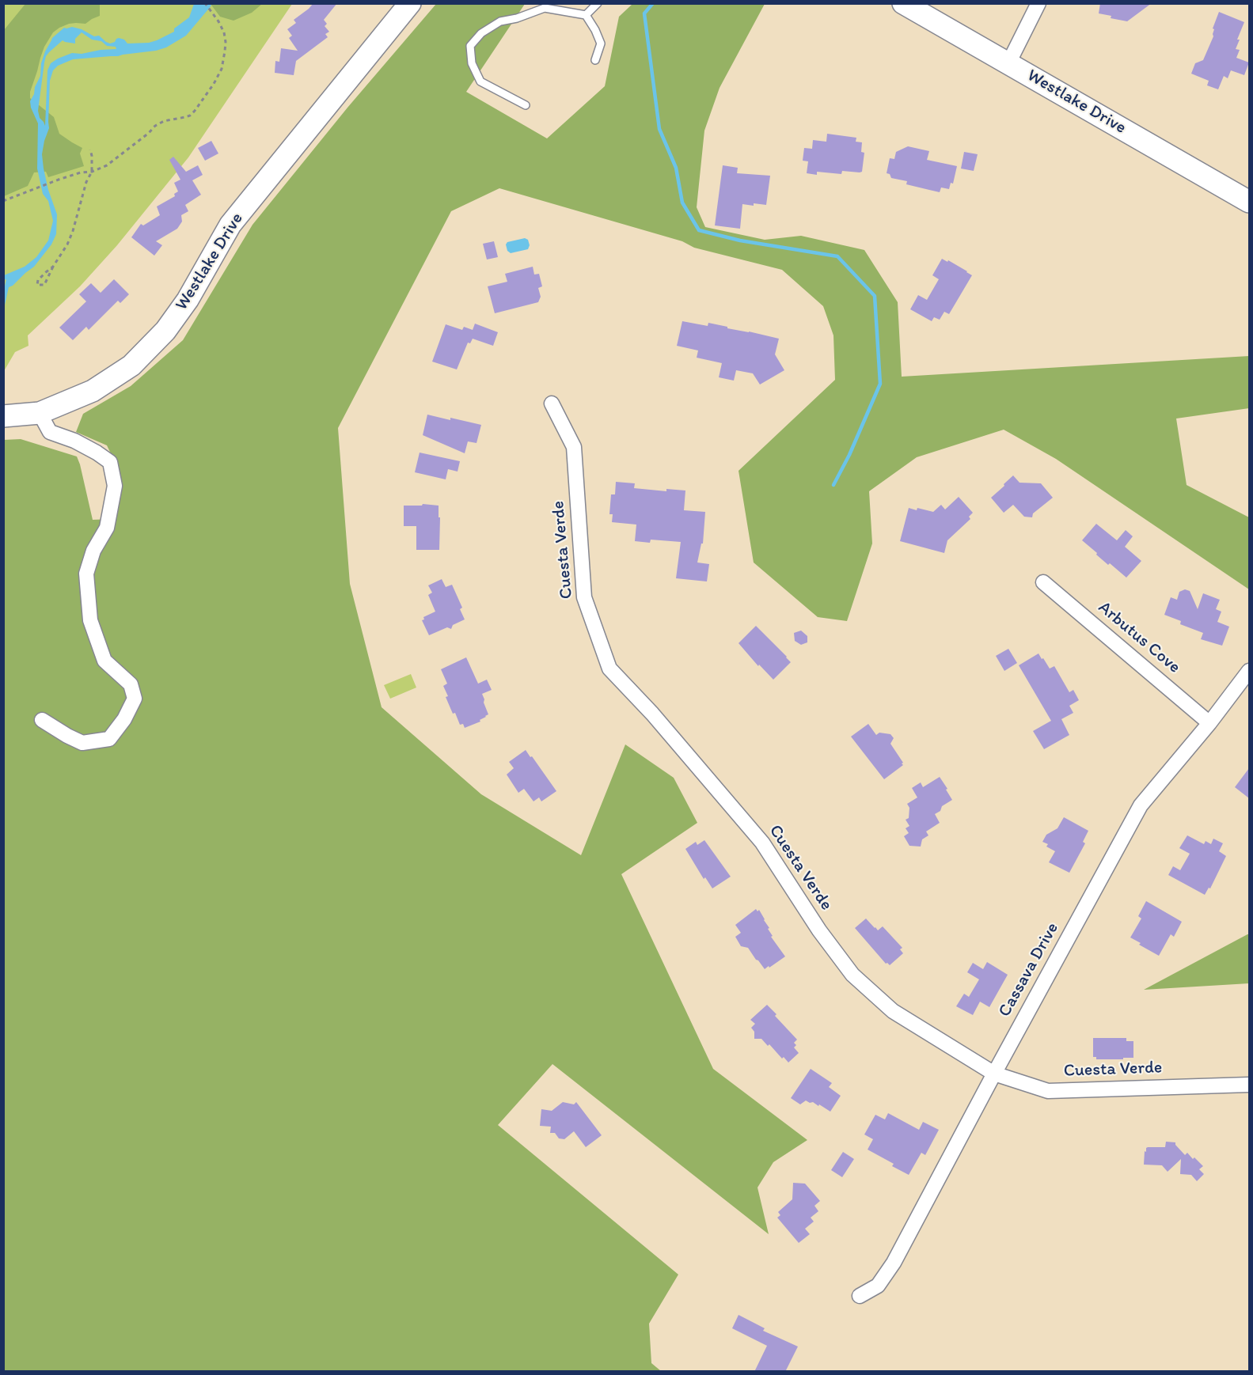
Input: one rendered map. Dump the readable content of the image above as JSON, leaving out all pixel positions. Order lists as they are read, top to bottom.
{
  "streets": {
    "street": [
      "Westlake Drive",
      "Cuesta Verde",
      "Arbutus Cove",
      "Cassava Drive"
    ]
  },
  "crossings": [
    ["Cuesta Verde", "Cassava Drive"],
    ["Arbutus Cove", "Cassava Drive"]
  ]
}
